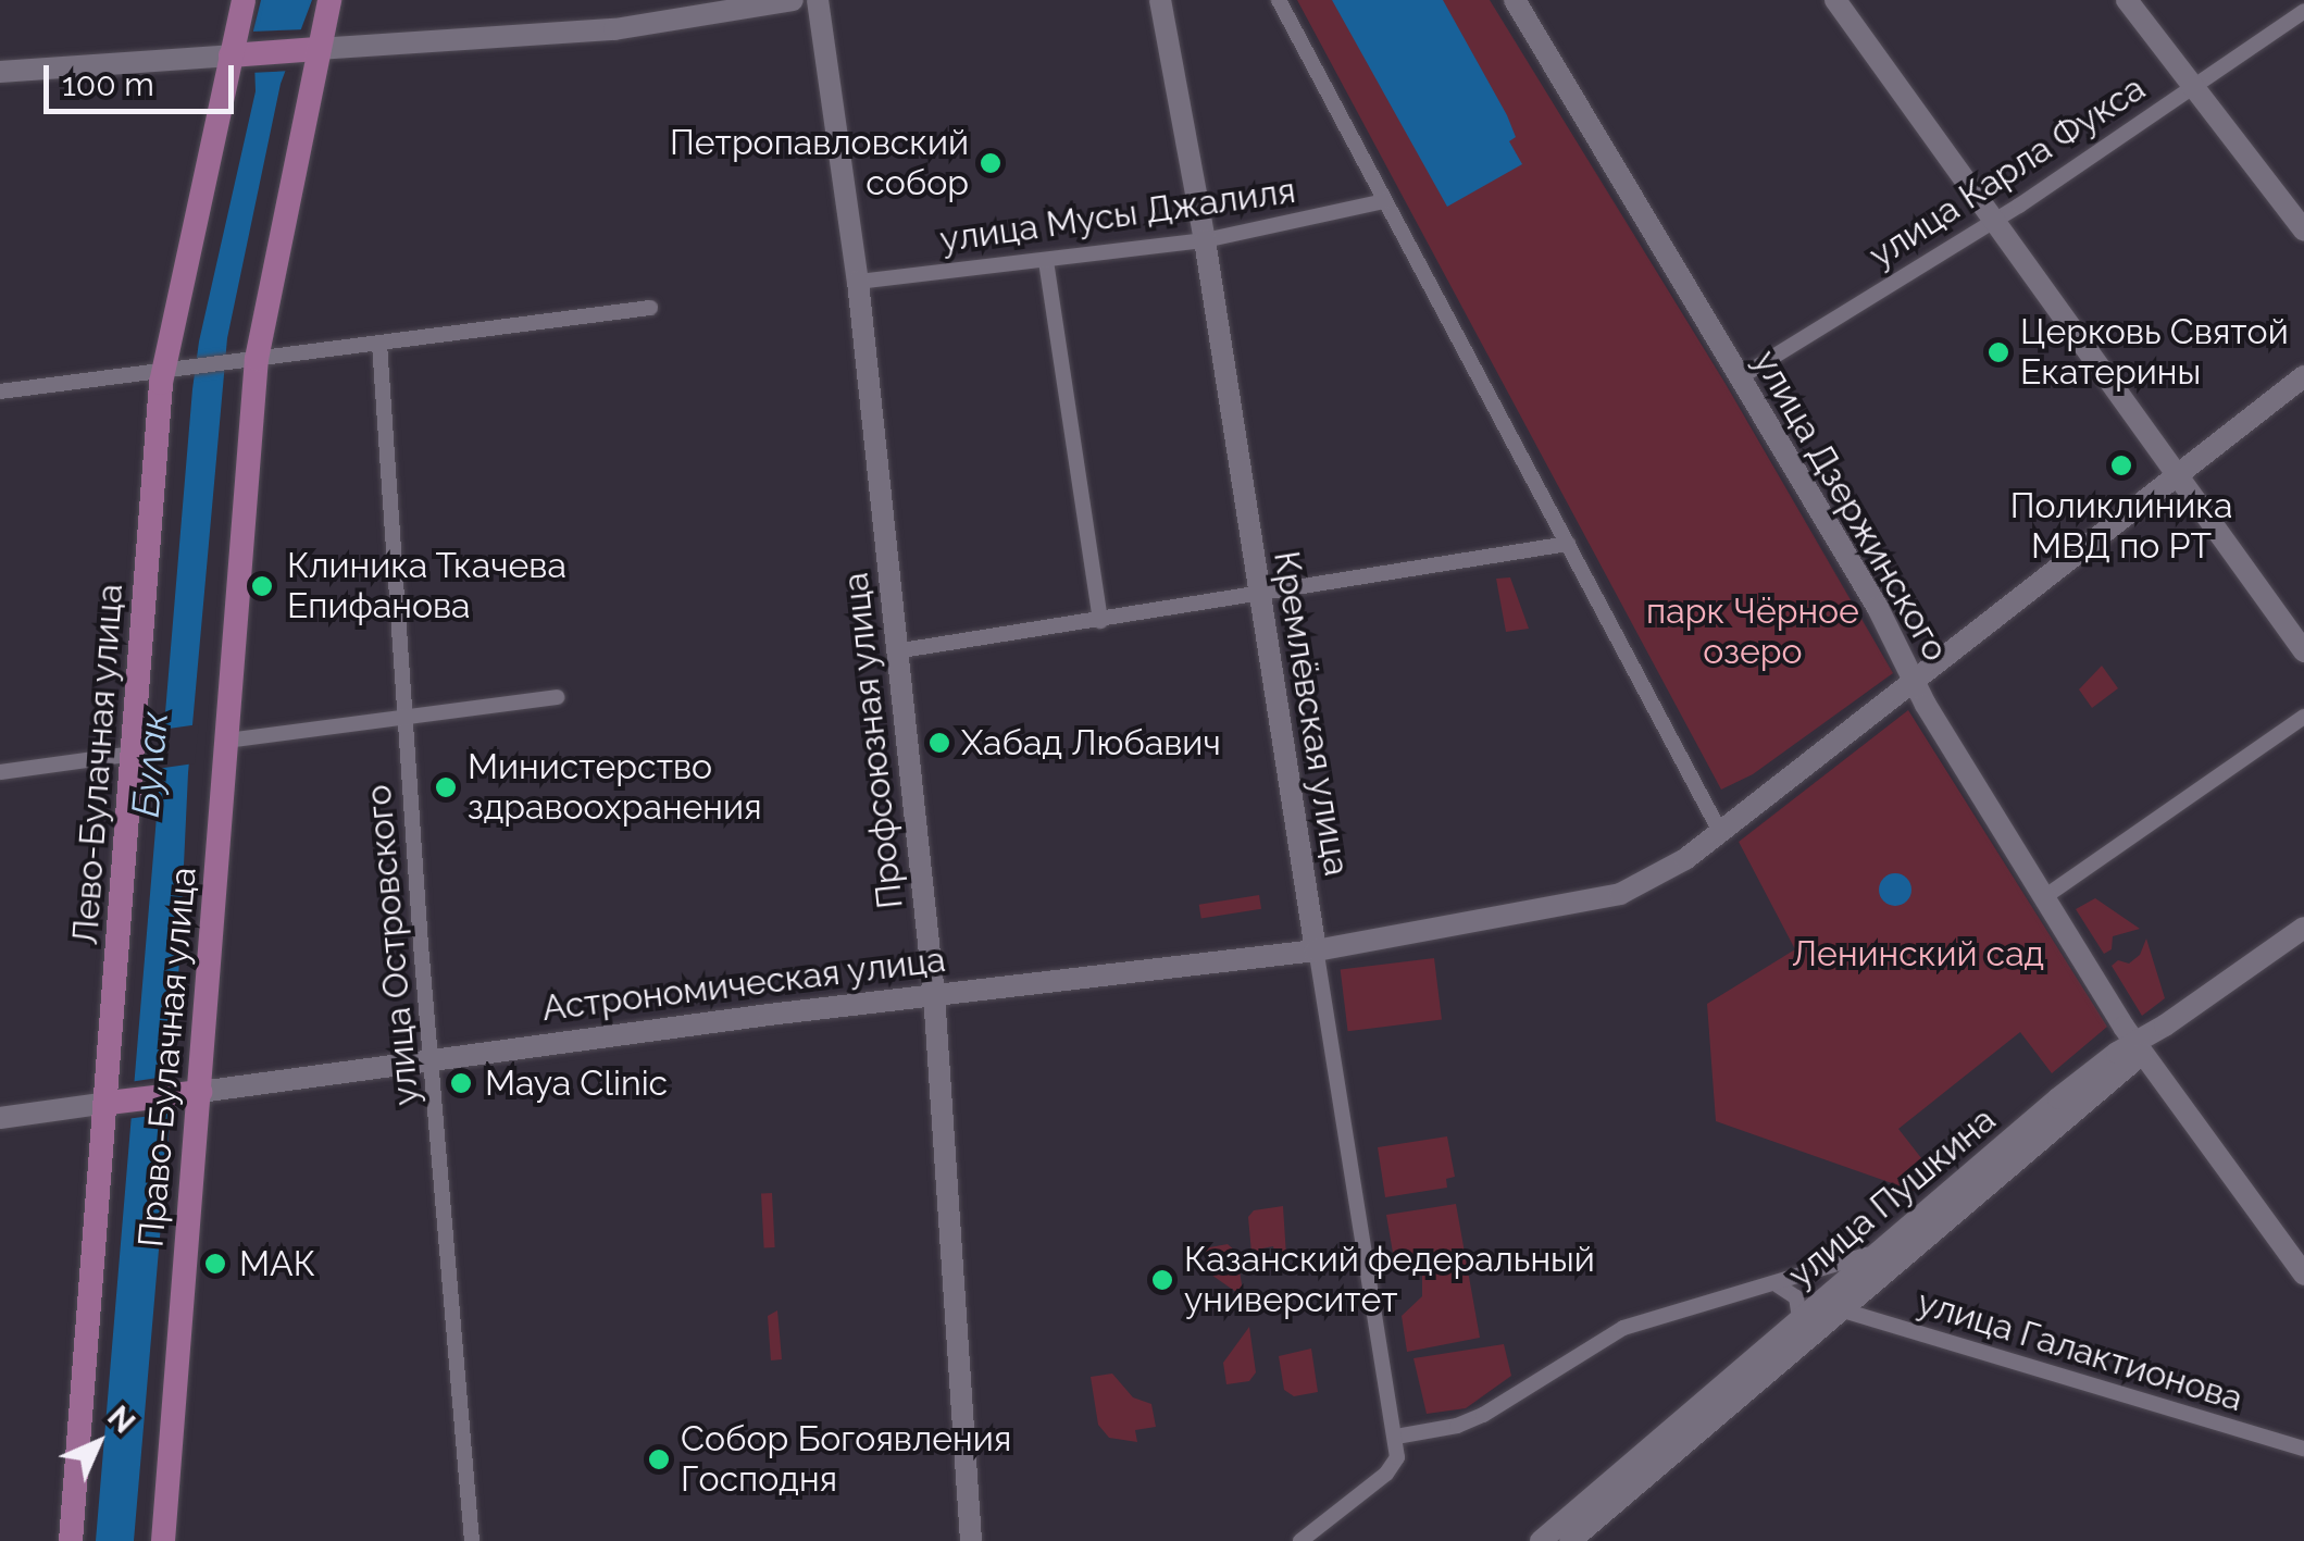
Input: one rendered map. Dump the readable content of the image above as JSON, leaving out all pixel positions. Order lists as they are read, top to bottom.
{
  "streets": {
    "main road": ["Лево-Булачная улица", "Право-Булачная улица"],
    "street": [
      "улица Карла Фукса",
      "улица Мусы Джалиля",
      "улица Дзержинского",
      "Кремлёвская улица",
      "Профсоюзная улица",
      "улица Островского",
      "Астрономическая улица",
      "улица Пушкина",
      "улица Галактионова"
    ]
  },
  "crossings": [
    ["улица Карла Фукса", "улица Дзержинского"],
    ["улица Мусы Джалиля", "Кремлёвская улица"],
    ["улица Мусы Джалиля", "Профсоюзная улица"],
    ["улица Дзержинского", "Астрономическая улица"],
    ["улица Дзержинского", "улица Пушкина"],
    ["Кремлёвская улица", "Астрономическая улица"],
    ["Профсоюзная улица", "Астрономическая улица"],
    ["улица Островского", "Астрономическая улица"],
    ["Астрономическая улица", "Право-Булачная улица"],
    ["улица Пушкина", "улица Галактионова"]
  ],
  "water": ["Булак"],
  "parks": ["парк Чёрное озеро", "Ленинский сад"],
  "places": [
    "Петропавловский собор",
    "Церковь Святой Екатерины",
    "Поликлиника МВД по РТ",
    "Клиника Ткачева Епифанова",
    "Хабад Любавич",
    "Министерство здравоохранения",
    "Maya Clinic",
    "МАК",
    "Казанский федеральный университет",
    "Собор Богоявления Господня"
  ],
  "scale_bar": "100 m",
  "north": "top right"
}
